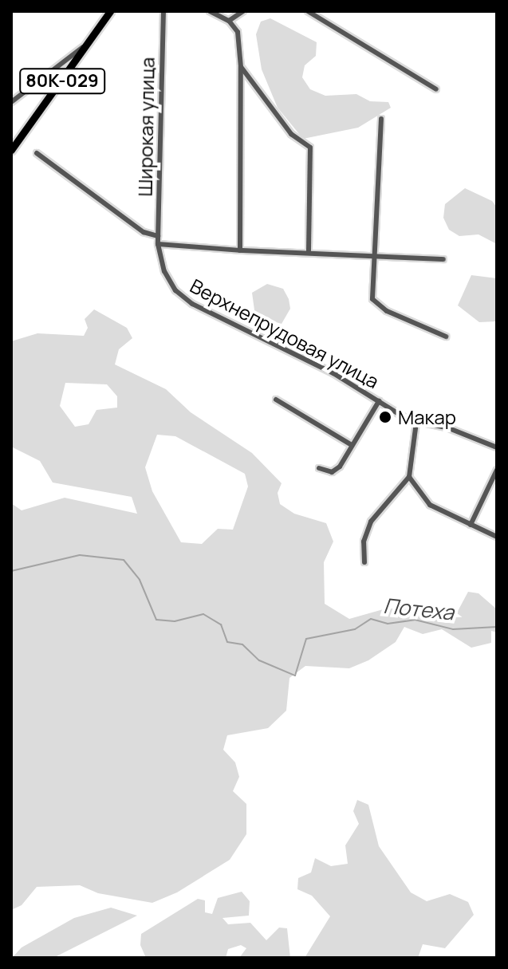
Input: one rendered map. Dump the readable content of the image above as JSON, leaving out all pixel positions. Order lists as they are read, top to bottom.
{
  "streets": {
    "main road": ["80К-029"],
    "street": ["Широкая улица", "Верхнепрудовая улица"]
  },
  "crossings": [
    ["Широкая улица", "Верхнепрудовая улица"]
  ],
  "water": ["Потеха"],
  "places": ["Макар"]
}
